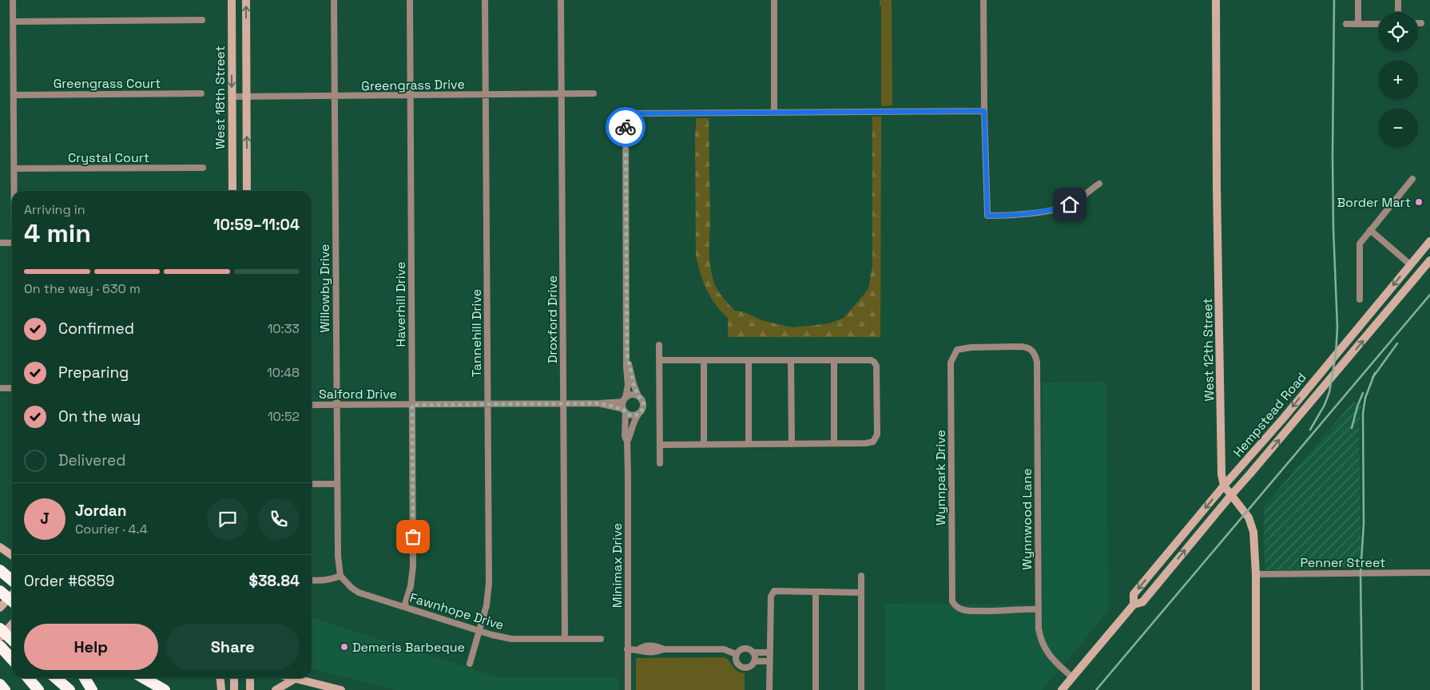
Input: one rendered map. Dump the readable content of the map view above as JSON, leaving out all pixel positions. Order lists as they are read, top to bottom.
{
  "streets": {
    "main road": ["West 18th Street", "West 12th Street", "Hempstead Road"],
    "street": [
      "Greengrass Court",
      "Greengrass Drive",
      "Crystal Court",
      "Willowby Drive",
      "Haverhill Drive",
      "Droxford Drive",
      "Tannehill Drive",
      "Salford Drive",
      "Wynnpark Drive",
      "Wynnwood Lane",
      "Penner Street",
      "Minimax Drive",
      "Fawnhope Drive"
    ]
  },
  "crossings": [
    ["Greengrass Drive", "West 18th Street"],
    ["Greengrass Drive", "Willowby Drive"],
    ["Greengrass Drive", "Haverhill Drive"],
    ["Greengrass Drive", "Droxford Drive"],
    ["Greengrass Drive", "Tannehill Drive"],
    ["Willowby Drive", "Salford Drive"],
    ["Willowby Drive", "Fawnhope Drive"],
    ["Haverhill Drive", "Salford Drive"],
    ["Haverhill Drive", "Fawnhope Drive"],
    ["Droxford Drive", "Salford Drive"],
    ["Droxford Drive", "Fawnhope Drive"],
    ["Tannehill Drive", "Salford Drive"],
    ["Tannehill Drive", "Fawnhope Drive"],
    ["West 12th Street", "Hempstead Road"],
    ["West 12th Street", "Penner Street"],
    ["Salford Drive", "Minimax Drive"],
    ["Hempstead Road", "Wynnwood Lane"],
    ["Wynnpark Drive", "Wynnwood Lane"]
  ],
  "places": ["Border Mart", "Demeris Barbeque"],
  "page": {
    "map_buttons": ["+", "−"],
    "heading": ["4 min", "Arriving in", "10:59–11:04"],
    "panel": [
      "Jordan",
      "Courier · 4.4",
      "Order #6859",
      "$38.84"
    ],
    "bar": "On the way · 630 m",
    "list": [
      ["Confirmed", "10:33"],
      ["Preparing", "10:48"],
      ["On the way", "10:52"],
      "Delivered"
    ],
    "round": "J",
    "buttons": ["Help", "Share"]
  }
}
